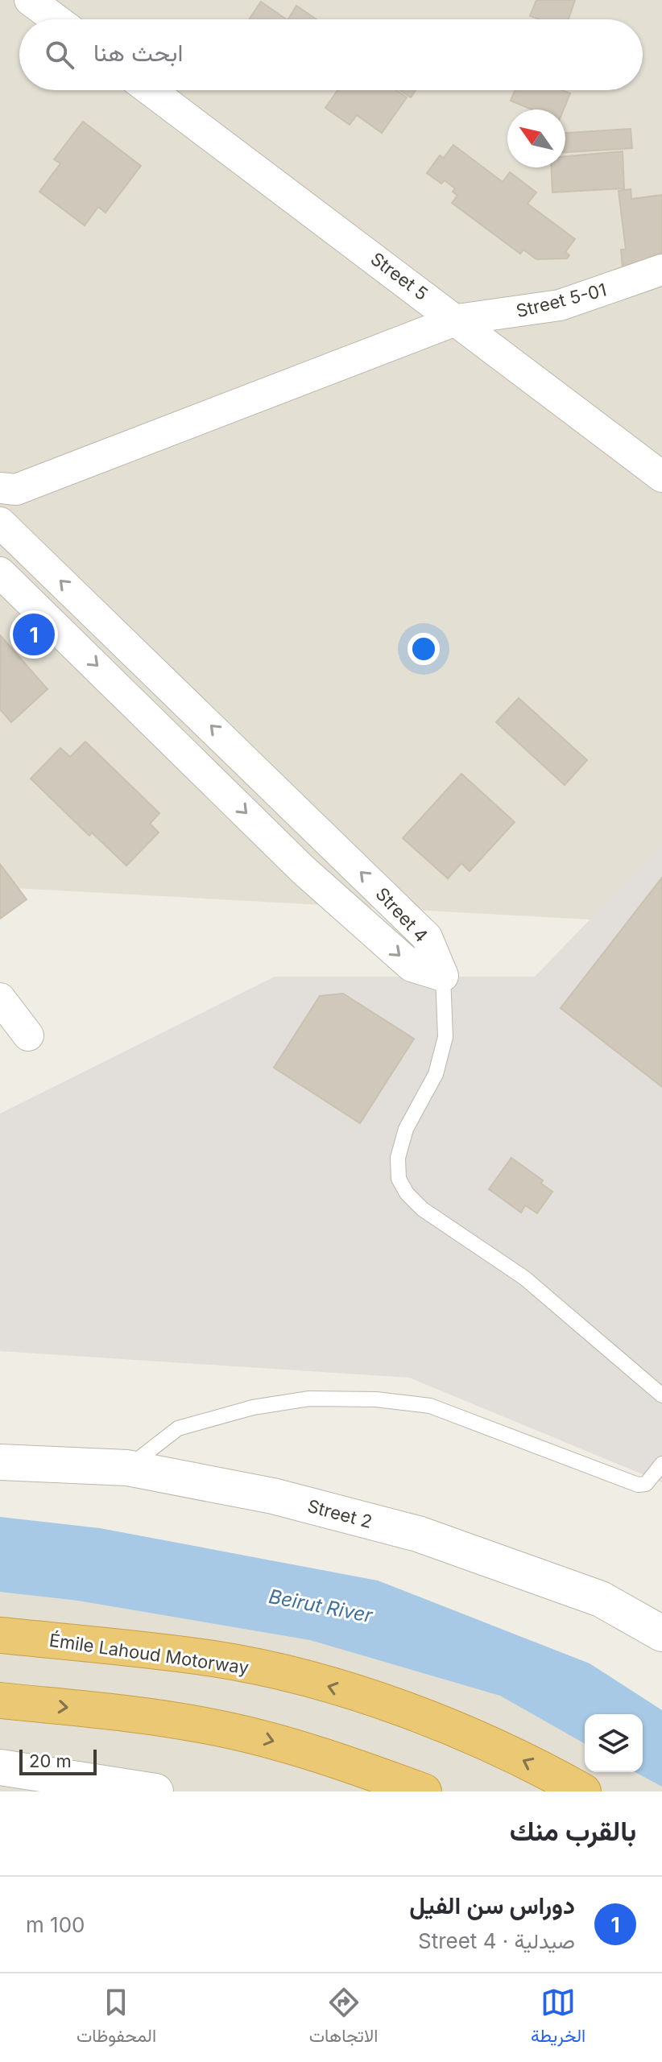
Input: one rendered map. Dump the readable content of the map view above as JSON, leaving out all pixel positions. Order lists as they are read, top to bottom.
{
  "streets": {
    "highway": ["Émile Lahoud Motorway"],
    "street": [
      "Street 5",
      "Street 5-01",
      "Street 4",
      "Street 2"
    ]
  },
  "crossings": [
    ["Street 5", "Street 5-01"]
  ],
  "water": ["Beirut River"],
  "scale_bar": "20 m",
  "north": "top left",
  "page": {
    "search": "ابحث هنا",
    "pins": "1",
    "scale": "20 m",
    "heading": "بالقرب منك",
    "list": [
      {
        "mark": "1",
        "name": "دوراس سن الفيل",
        "note": "صيدلية · Street 4",
        "value": "100 m"
      }
    ],
    "nav": ["الخريطة", "الاتجاهات", "المحفوظات"]
  }
}
